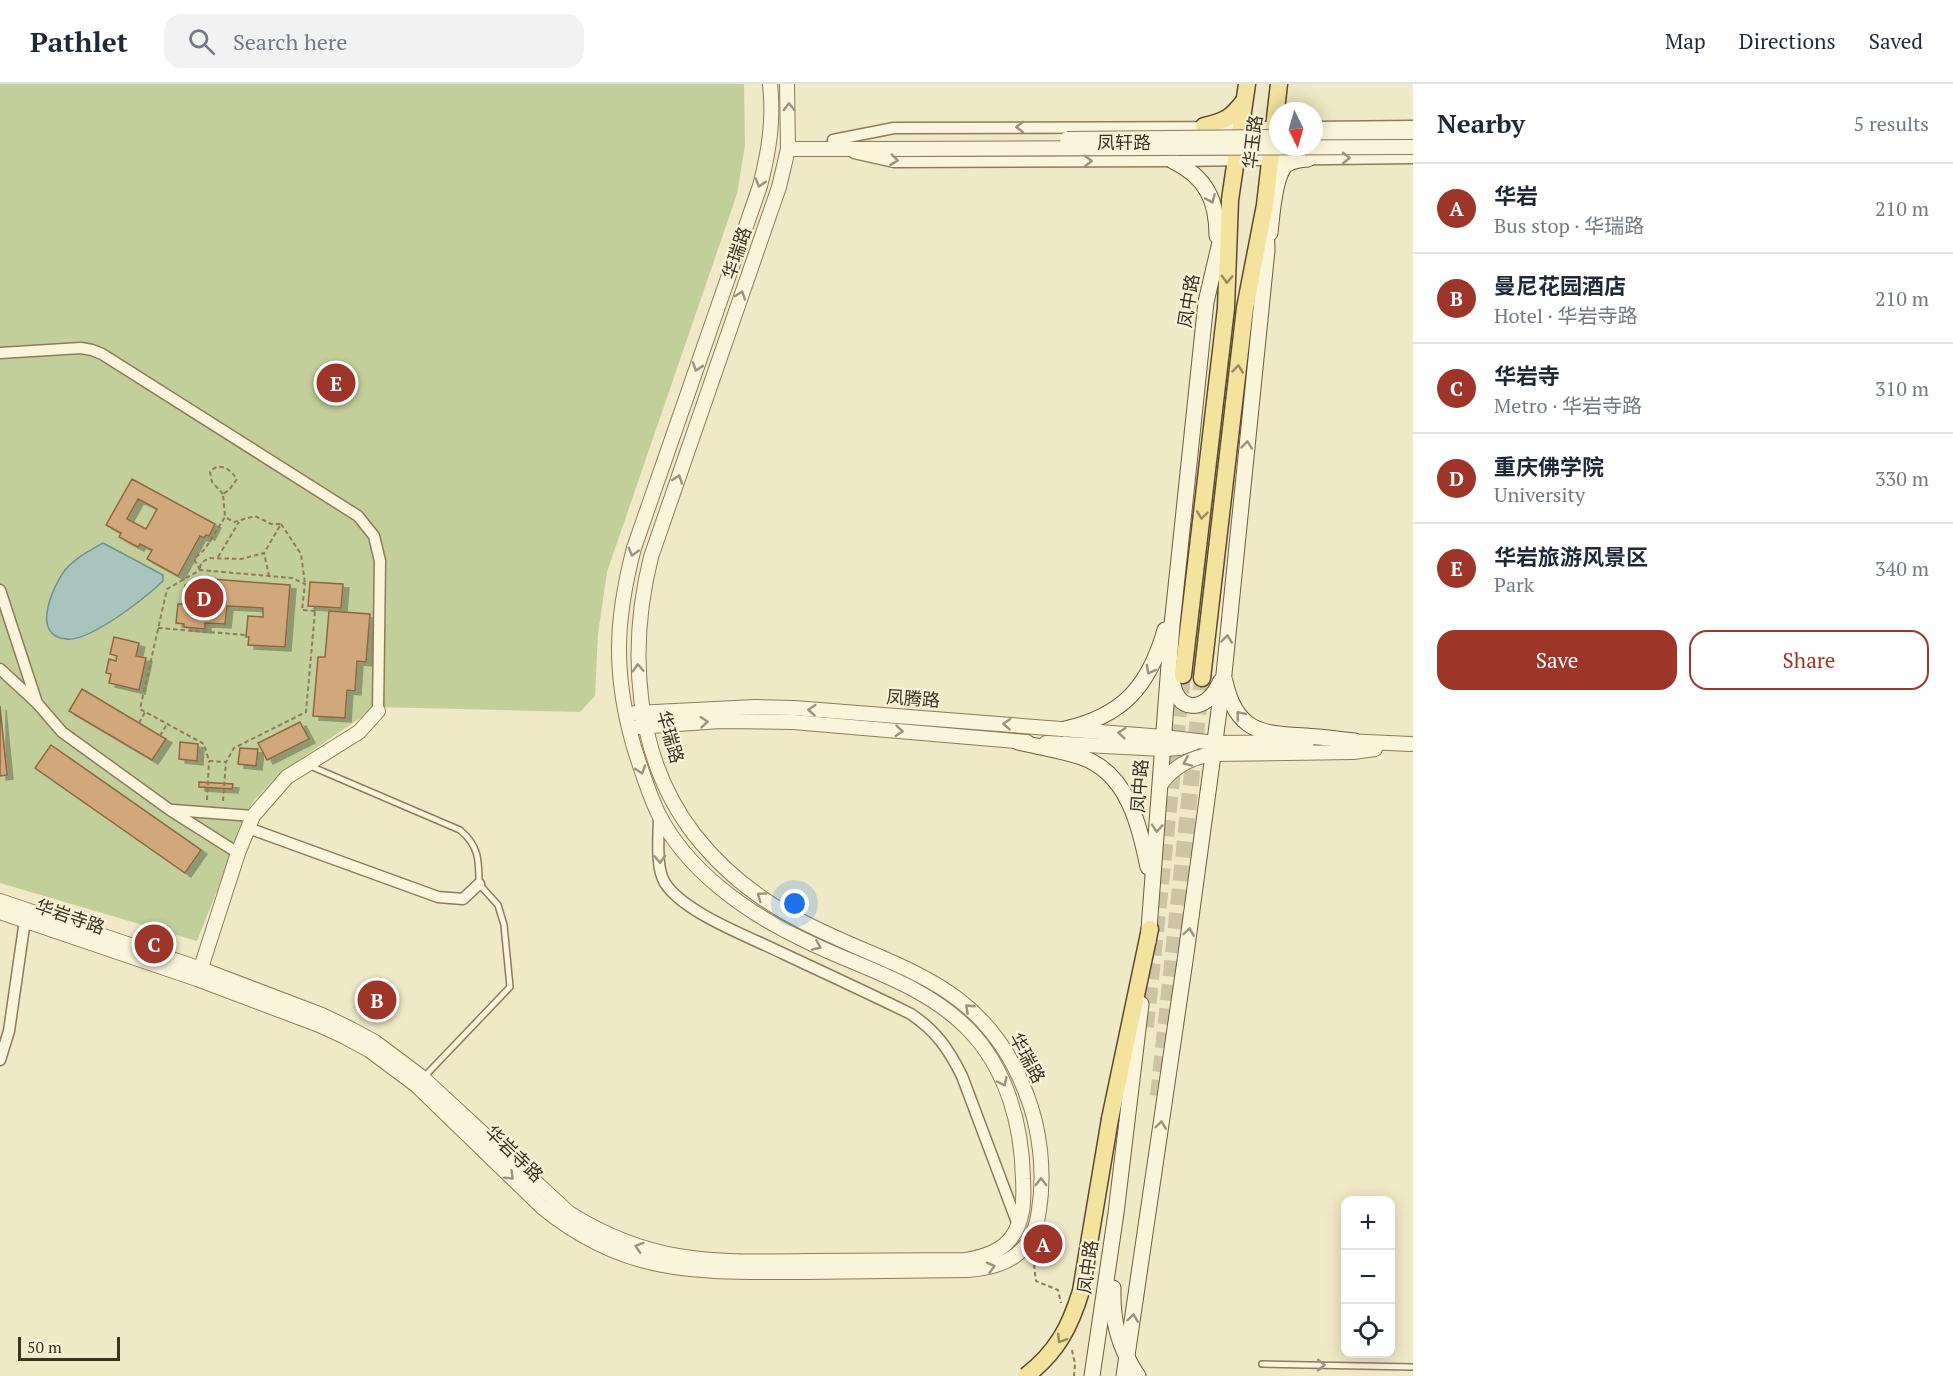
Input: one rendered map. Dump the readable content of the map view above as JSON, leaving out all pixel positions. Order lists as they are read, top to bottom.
{
  "streets": {
    "main road": ["华玉路", "凤中路"],
    "street": [
      "凤轩路",
      "华瑞路",
      "凤腾路",
      "华岩寺路"
    ]
  },
  "crossings": [
    ["华玉路", "凤轩路"],
    ["华玉路", "凤中路"],
    ["凤轩路", "华瑞路"],
    ["华瑞路", "凤腾路"],
    ["华瑞路", "华岩寺路"],
    ["凤中路", "凤腾路"]
  ],
  "scale_bar": "50 m",
  "north": "bottom",
  "page": {
    "header": "Pathlet",
    "search": "Search here",
    "nav": ["Map", "Directions", "Saved"],
    "heading": ["Nearby", "5 results"],
    "list": [
      {
        "mark": "A",
        "name": "华岩",
        "note": "Bus stop · 华瑞路",
        "value": "210 m"
      },
      {
        "mark": "B",
        "name": "曼尼花园酒店",
        "note": "Hotel · 华岩寺路",
        "value": "210 m"
      },
      {
        "mark": "C",
        "name": "华岩寺",
        "note": "Metro · 华岩寺路",
        "value": "310 m"
      },
      {
        "mark": "D",
        "name": "重庆佛学院",
        "note": "University",
        "value": "330 m"
      },
      {
        "mark": "E",
        "name": "华岩旅游风景区",
        "note": "Park",
        "value": "340 m"
      }
    ],
    "pins": [
      "E",
      "D",
      "C",
      "B",
      "A"
    ],
    "buttons": ["Save", "Share"],
    "map_buttons": ["+", "−"],
    "scale": "50 m"
  }
}
